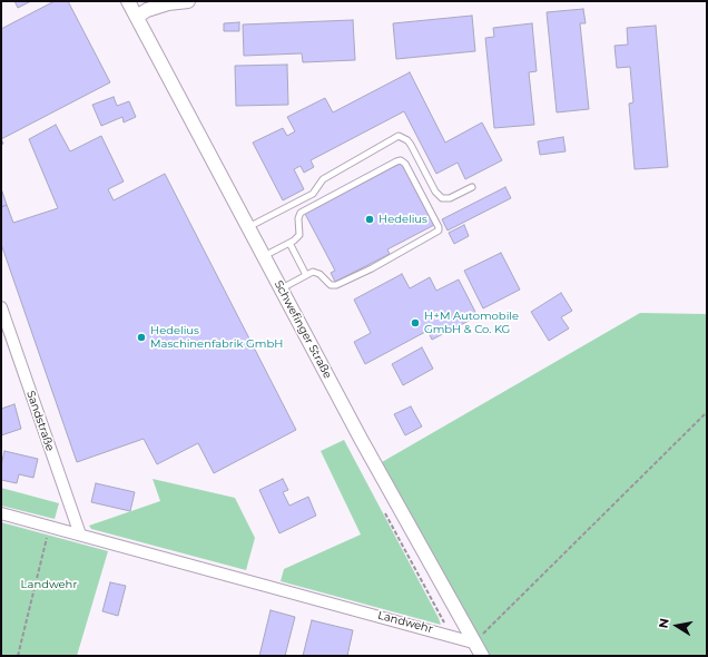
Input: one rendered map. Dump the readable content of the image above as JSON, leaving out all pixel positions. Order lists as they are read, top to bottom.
{
  "streets": {
    "street": ["Schwefinger Straße", "Sandstraße", "Landwehr"]
  },
  "crossings": [
    ["Schwefinger Straße", "Landwehr"],
    ["Sandstraße", "Landwehr"]
  ],
  "parks": ["Landwehr"],
  "places": ["Hedelius", "H+M Automobile GmbH & Co. KG", "Hedelius Maschinenfabrik GmbH"],
  "north": "left"
}
